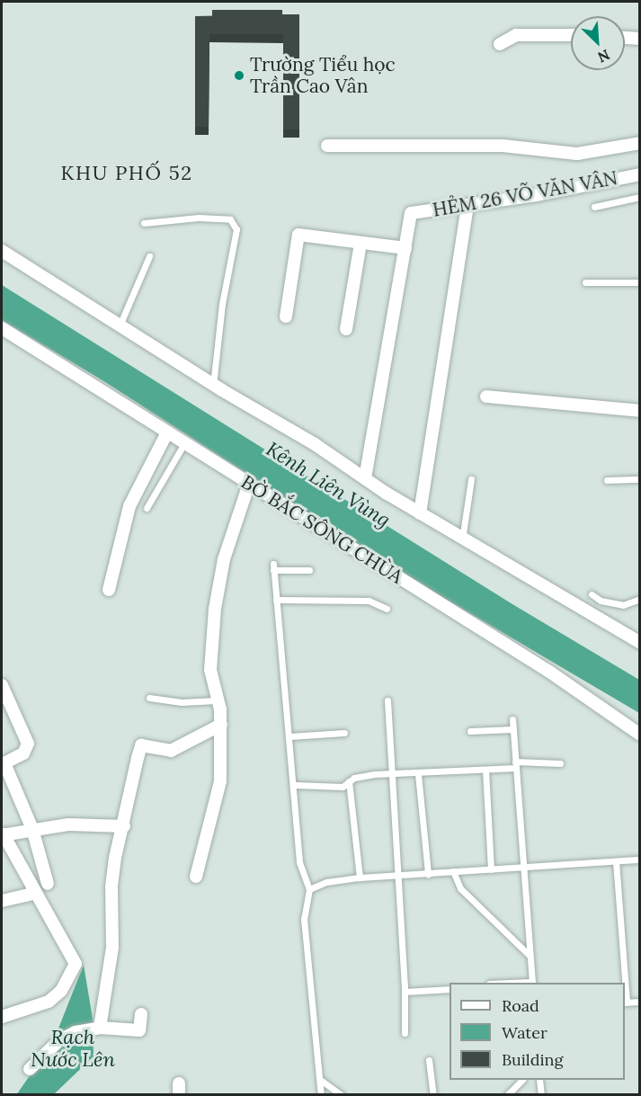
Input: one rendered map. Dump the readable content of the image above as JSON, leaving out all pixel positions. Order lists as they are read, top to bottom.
{
  "streets": {
    "street": ["HẺM 26 VÕ VĂN VÂN", "BỜ BẮC SÔNG CHÙA"]
  },
  "districts": ["KHU PHỐ 52"],
  "water": ["Kênh Liên Vùng", "Rạch Nước Lên"],
  "places": ["Trường Tiểu học Trần Cao Vân"],
  "legend": ["Road", "Water", "Building"],
  "north": "bottom right"
}
